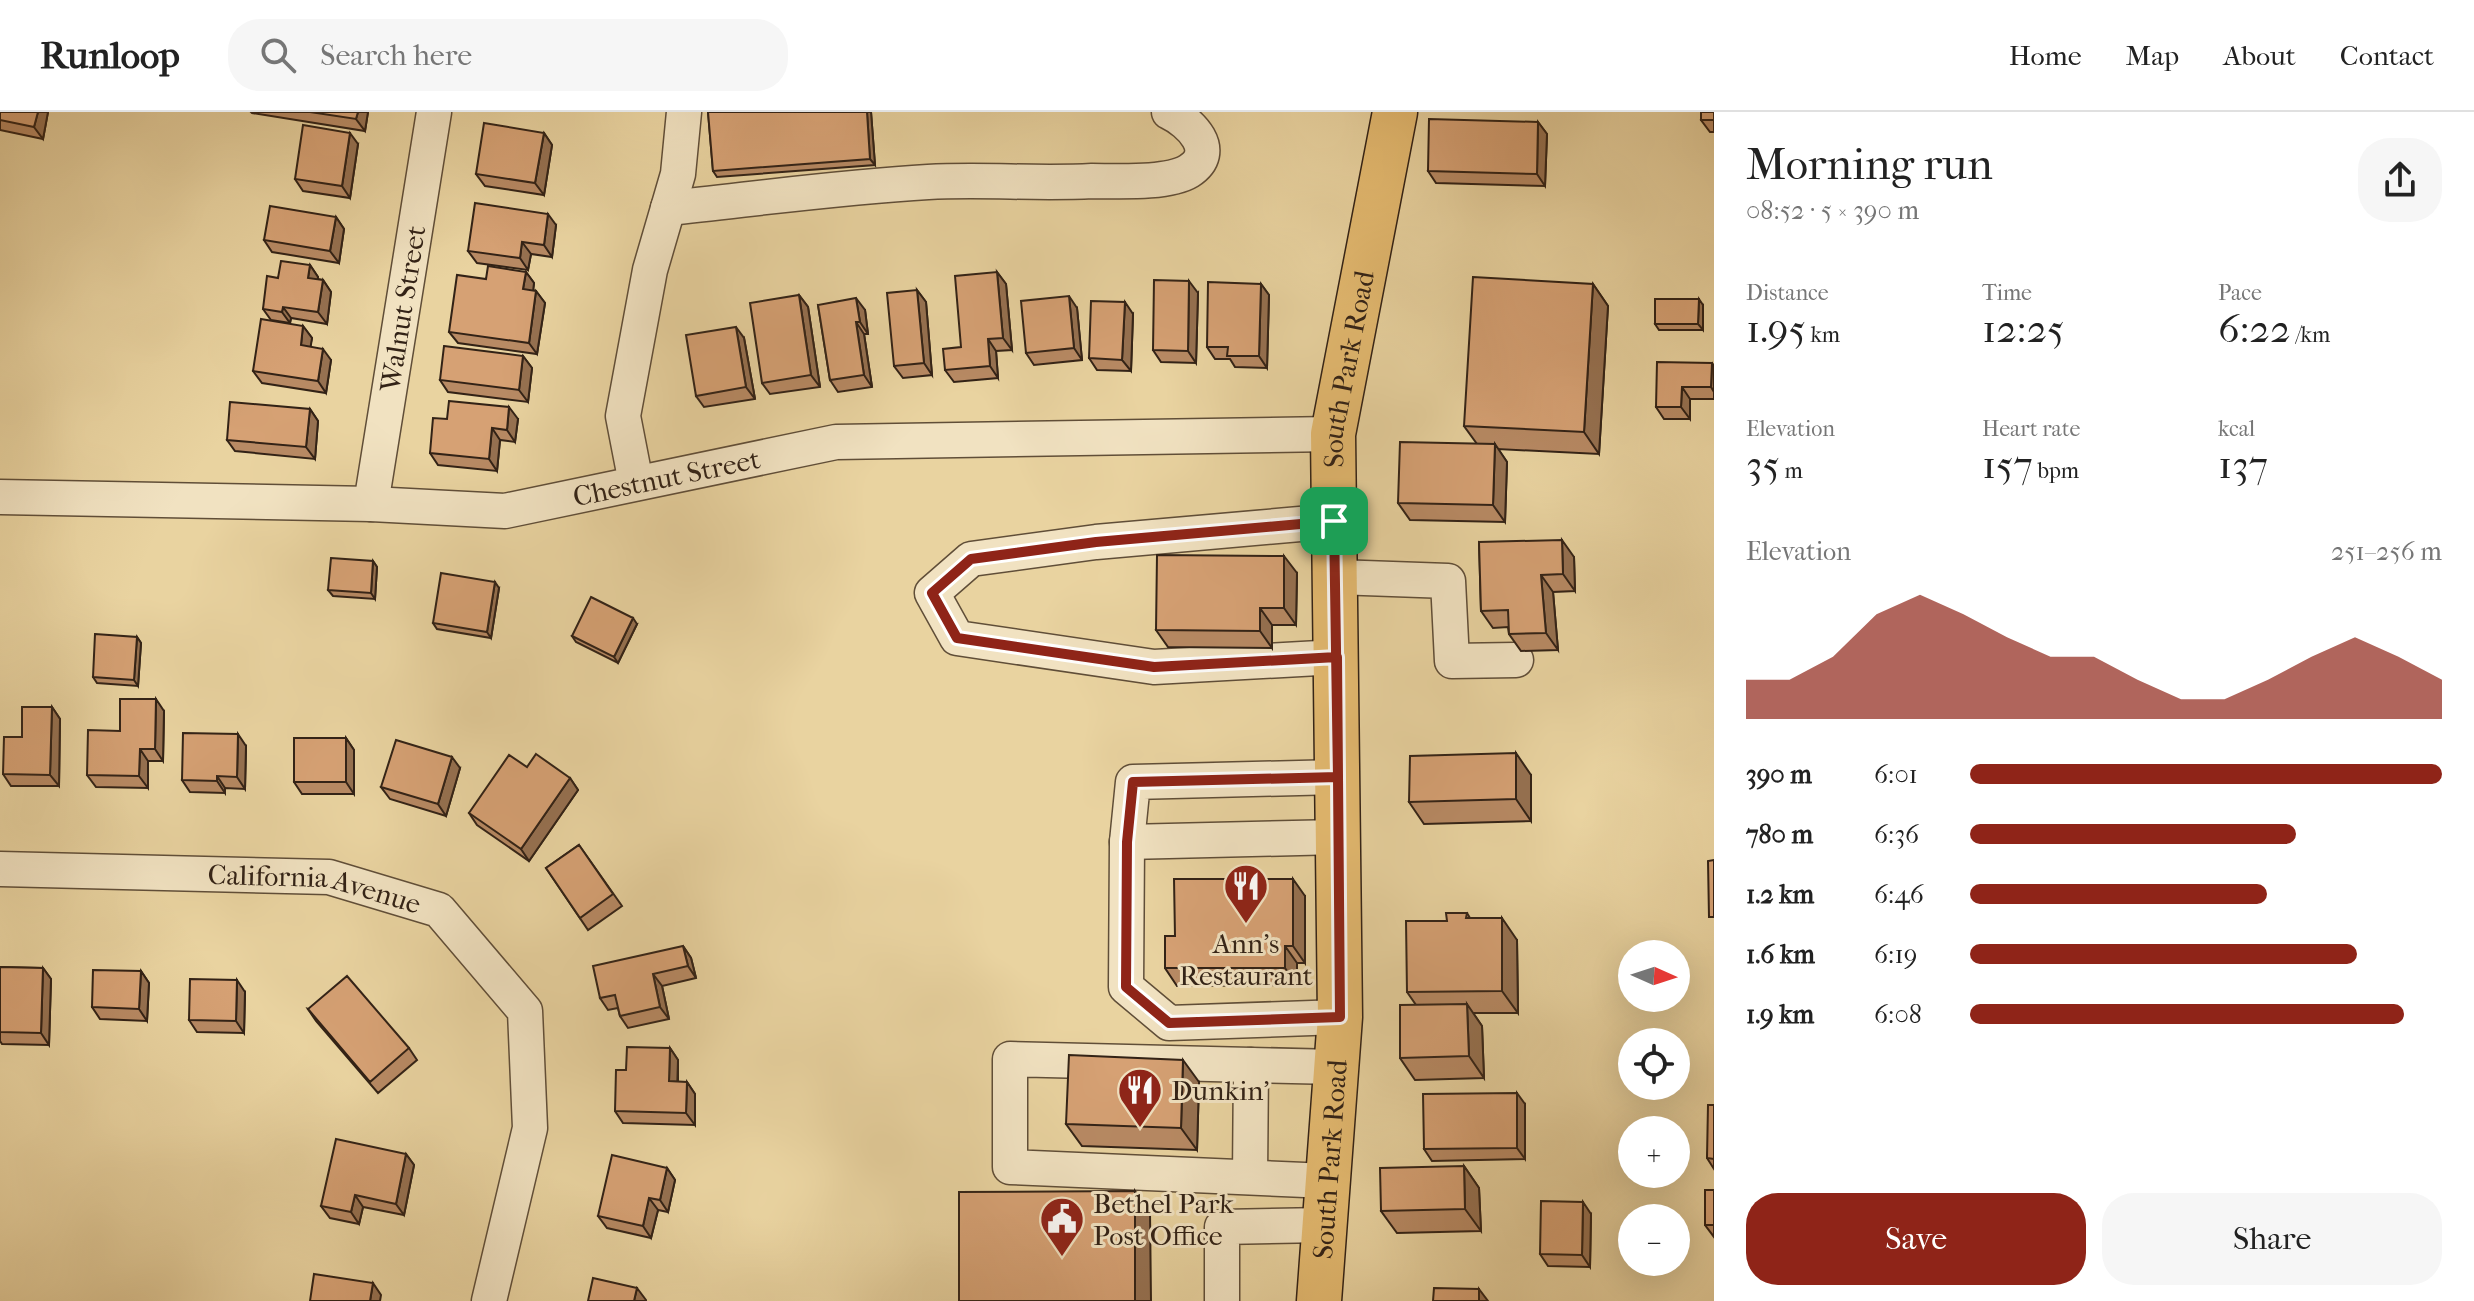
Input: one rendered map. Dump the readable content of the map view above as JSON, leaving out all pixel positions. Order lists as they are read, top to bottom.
{
  "streets": {
    "main road": ["South Park Road"],
    "street": ["Walnut Street", "Chestnut Street", "California Avenue"]
  },
  "crossings": [
    ["Walnut Street", "Chestnut Street"],
    ["South Park Road", "Chestnut Street"]
  ],
  "places": {
    "restaurant": ["Ann's Restaurant", "Dunkin'"],
    "public building": ["Bethel Park Post Office"]
  },
  "north": "right",
  "page": {
    "header": "Runloop",
    "search": "Search here",
    "nav": [
      "Home",
      "Map",
      "About",
      "Contact"
    ],
    "heading": ["Morning run", "08:52 · 5 × 390 m"],
    "stats": [
      ["Distance", "1.95 km"],
      ["Time", "12:25"],
      ["Pace", "6:22 /km"],
      ["Elevation", "35 m"],
      ["Heart rate", "157 bpm"],
      ["kcal", "137"]
    ],
    "chart": ["Elevation", "251–256 m"],
    "list": [
      {
        "name": "390 m",
        "note": "6:01"
      },
      {
        "name": "780 m",
        "note": "6:36"
      },
      {
        "name": "1.2 km",
        "note": "6:46"
      },
      {
        "name": "1.6 km",
        "note": "6:19"
      },
      {
        "name": "1.9 km",
        "note": "6:08"
      }
    ],
    "map_buttons": ["+", "−"],
    "buttons": ["Save", "Share"]
  }
}
